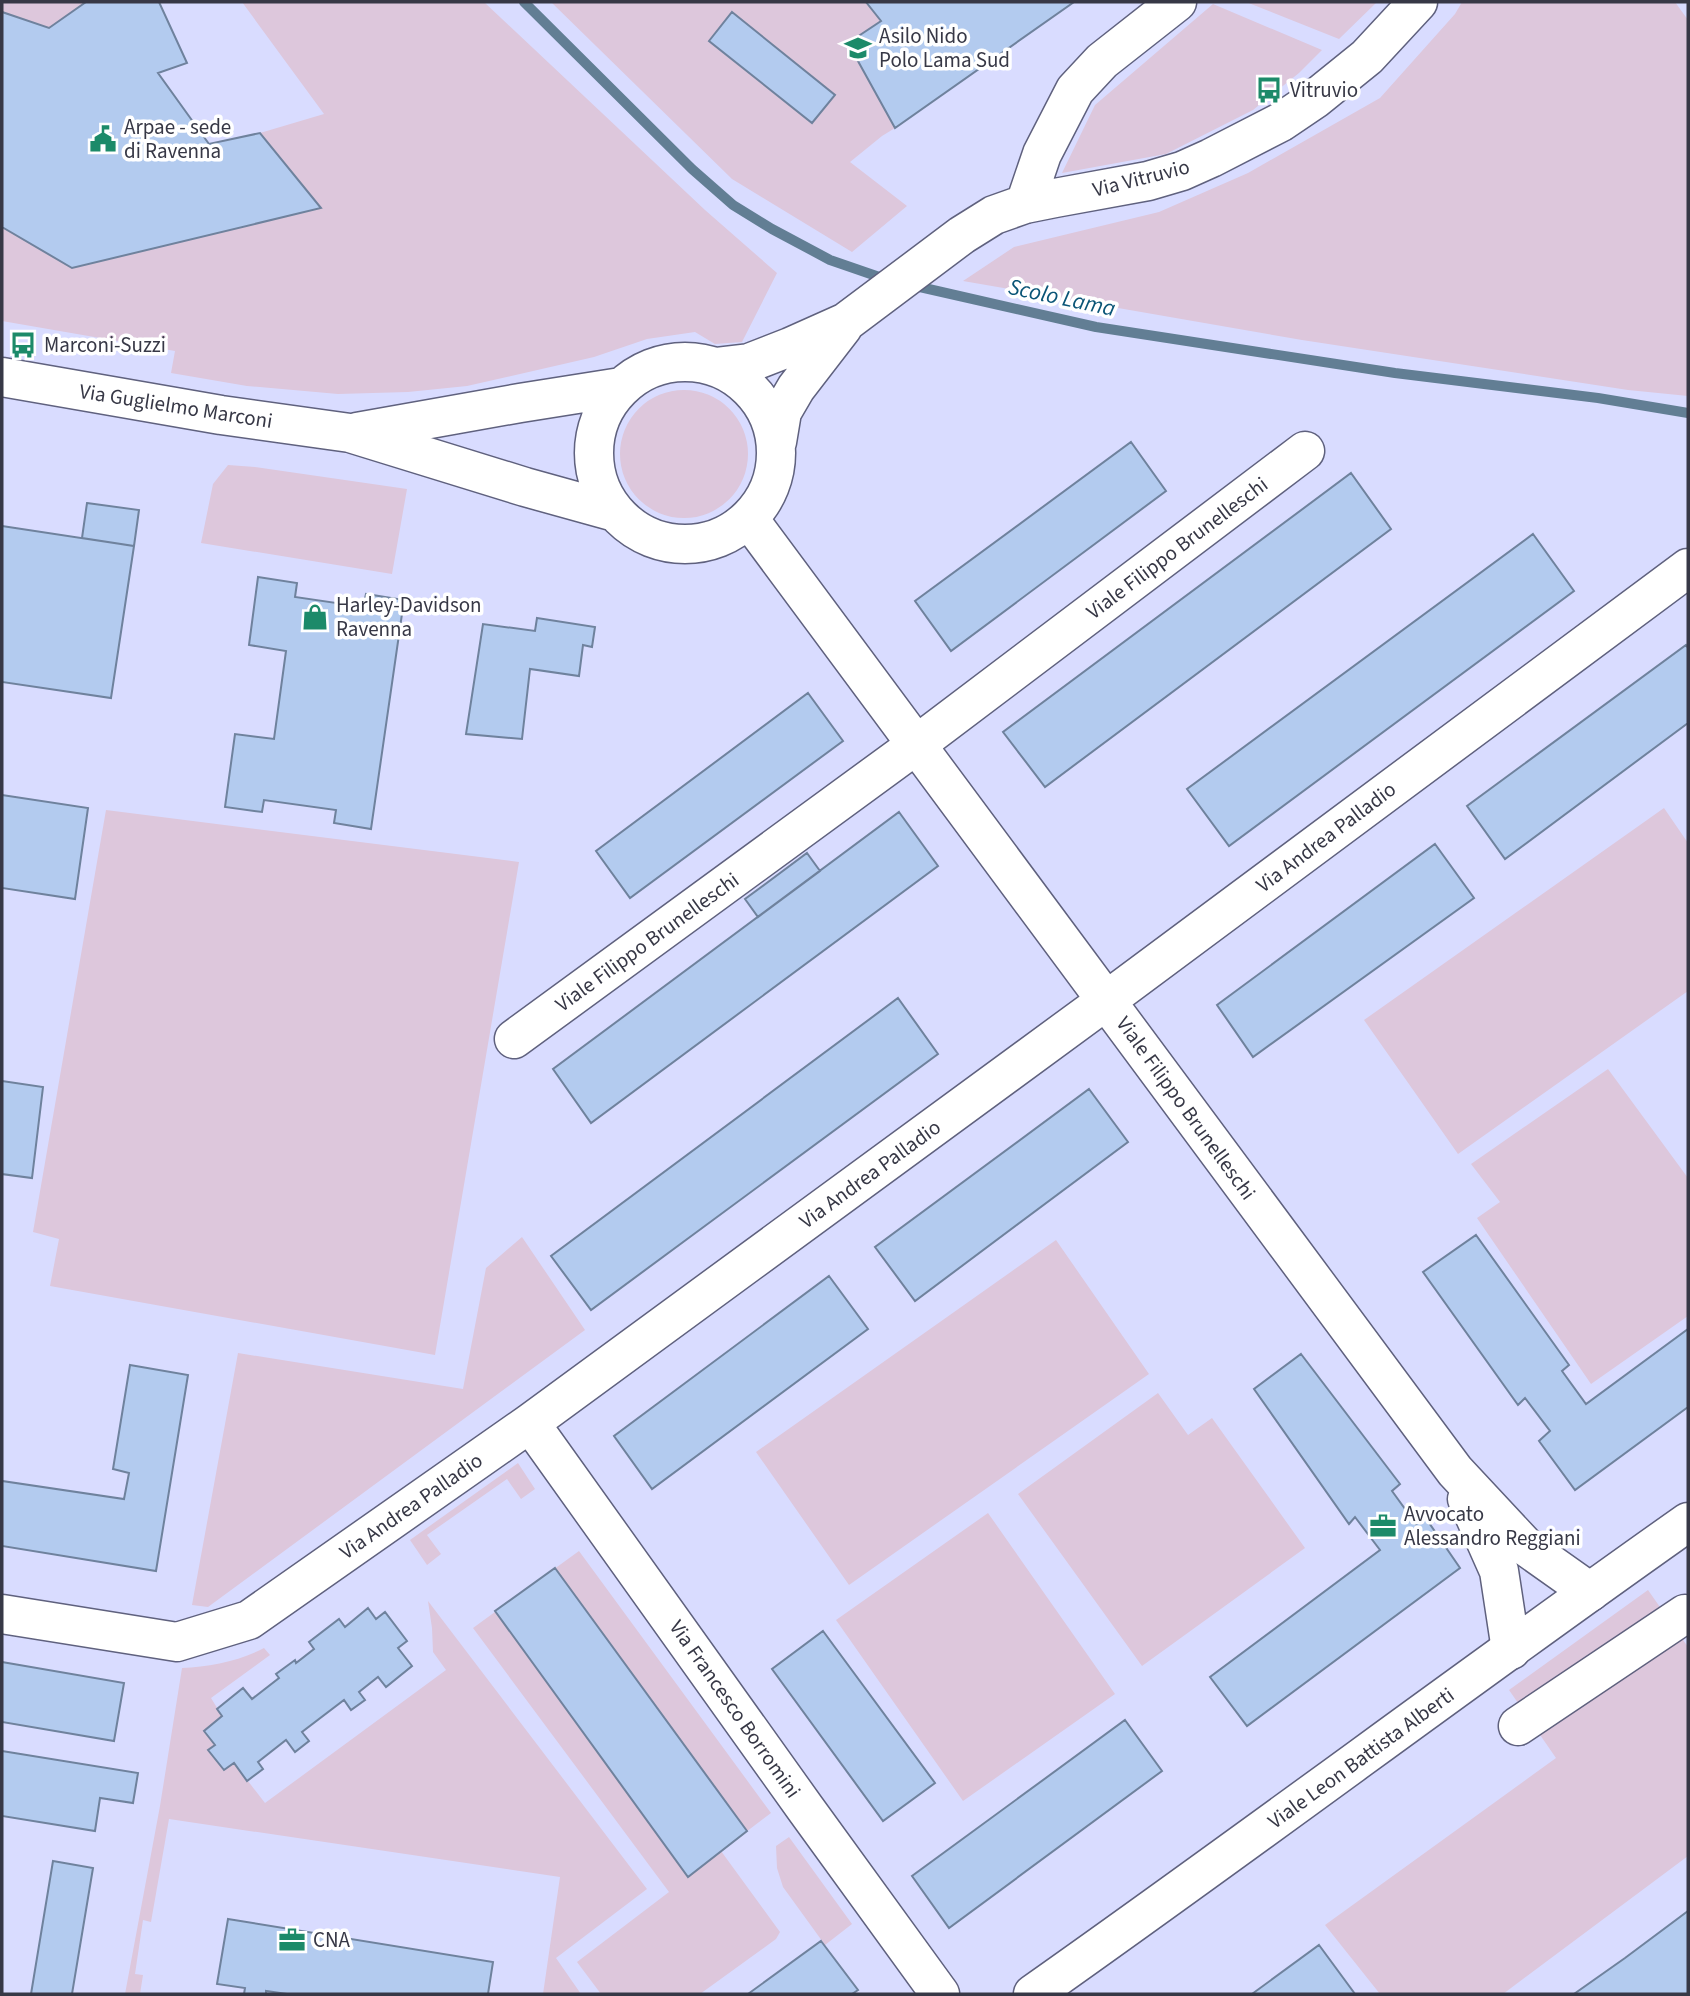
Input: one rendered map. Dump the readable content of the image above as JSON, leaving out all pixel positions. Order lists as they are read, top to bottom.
{
  "streets": {
    "street": [
      "Via Vitruvio",
      "Via Guglielmo Marconi",
      "Viale Filippo Brunelleschi",
      "Via Andrea Palladio",
      "Via Francesco Borromini",
      "Viale Leon Battista Alberti"
    ]
  },
  "crossings": [
    ["Via Vitruvio", "Via Guglielmo Marconi"],
    ["Via Vitruvio", "Viale Filippo Brunelleschi"],
    ["Via Guglielmo Marconi", "Viale Filippo Brunelleschi"],
    ["Viale Filippo Brunelleschi", "Via Andrea Palladio"],
    ["Viale Filippo Brunelleschi", "Viale Leon Battista Alberti"],
    ["Via Andrea Palladio", "Via Francesco Borromini"]
  ],
  "water": ["Scolo Lama"],
  "places": {
    "school or university": ["Asilo Nido Polo Lama Sud"],
    "bus stop": ["Vitruvio", "Marconi-Suzzi"],
    "public building": ["Arpae - sede di Ravenna"],
    "shop": ["Harley-Davidson Ravenna"],
    "office": ["Avvocato Alessandro Reggiani", "CNA"]
  }
}
